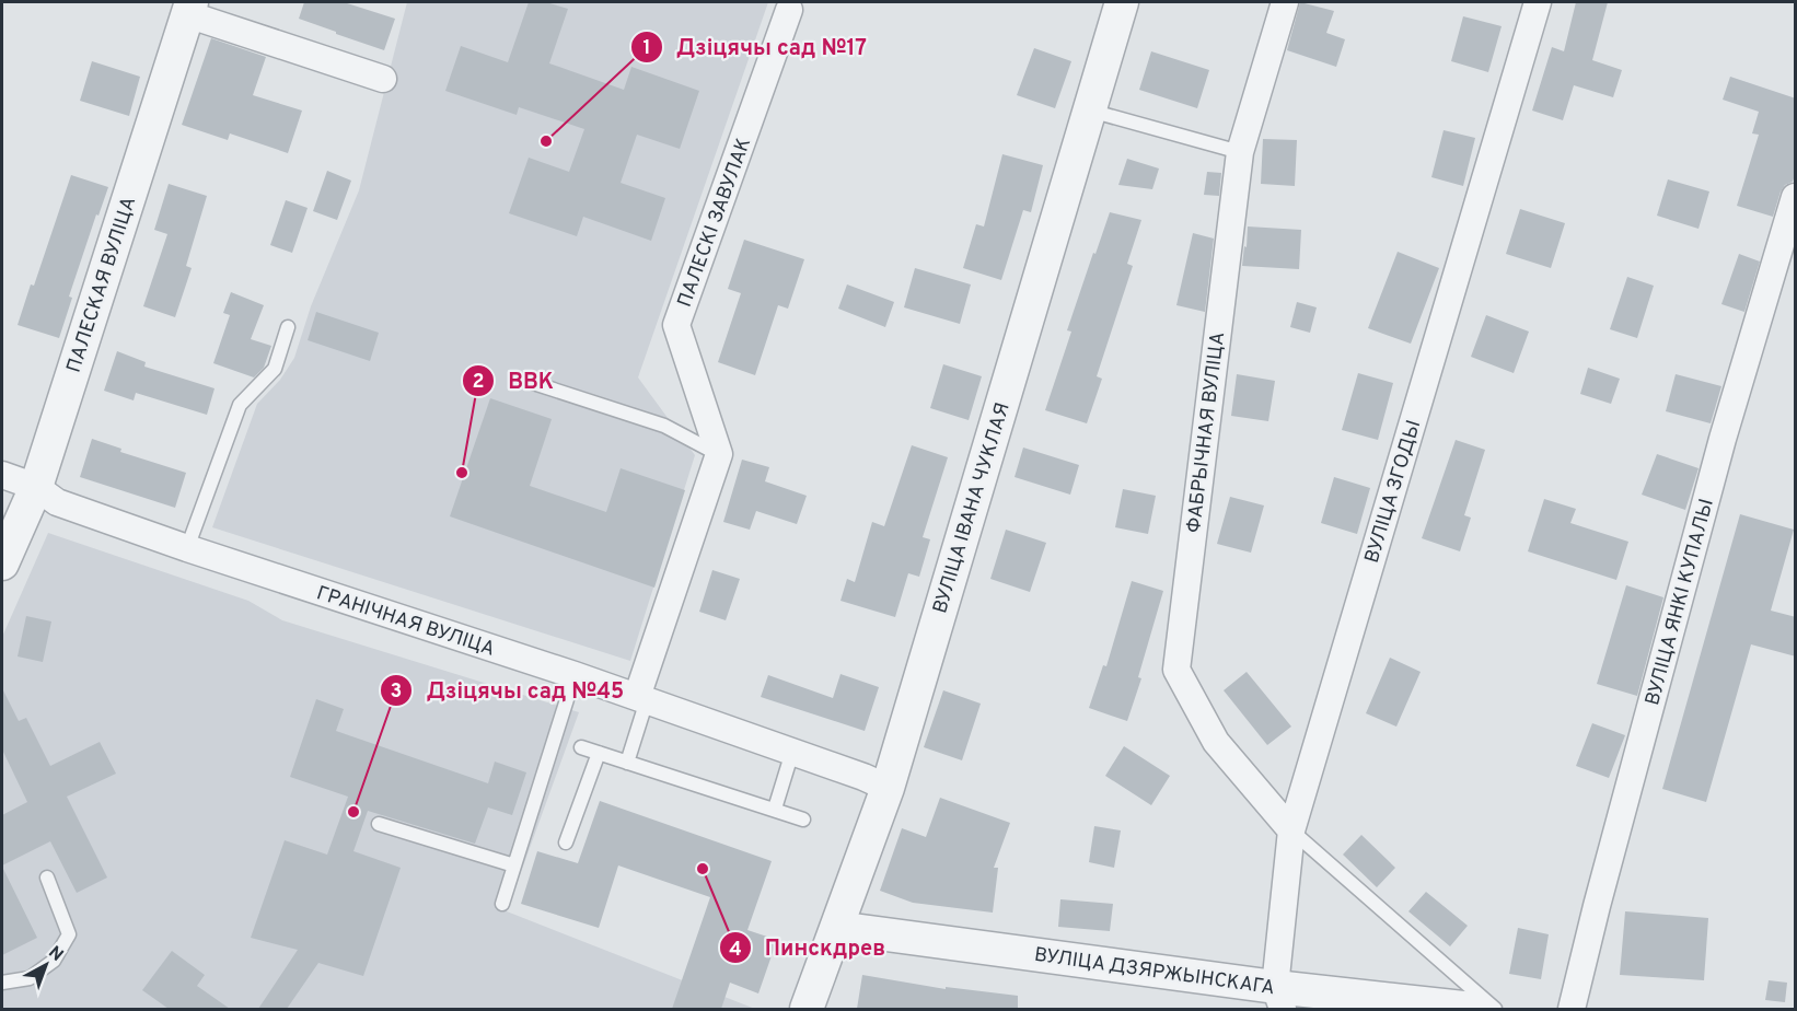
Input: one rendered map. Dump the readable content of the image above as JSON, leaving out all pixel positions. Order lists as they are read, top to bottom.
{
  "streets": {
    "street": [
      "ПАЛЕСКІ ЗАВУЛАК",
      "ПАЛЕСКАЯ ВУЛІЦА",
      "ФАБРЫЧНАЯ ВУЛІЦА",
      "ВУЛІЦА ЗГОДЫ",
      "ВУЛІЦА ІВАНА ЧУКЛАЯ",
      "ВУЛІЦА ЯНКІ КУПАЛЫ",
      "ГРАНІЧНАЯ ВУЛІЦА",
      "ВУЛІЦА ДЗЯРЖЫНСКАГА"
    ]
  },
  "crossings": [
    ["ПАЛЕСКАЯ ВУЛІЦА", "ГРАНІЧНАЯ ВУЛІЦА"],
    ["ФАБРЫЧНАЯ ВУЛІЦА", "ВУЛІЦА ЗГОДЫ"],
    ["ВУЛІЦА ЗГОДЫ", "ВУЛІЦА ДЗЯРЖЫНСКАГА"],
    ["ВУЛІЦА ІВАНА ЧУКЛАЯ", "ГРАНІЧНАЯ ВУЛІЦА"],
    ["ВУЛІЦА ІВАНА ЧУКЛАЯ", "ВУЛІЦА ДЗЯРЖЫНСКАГА"]
  ],
  "places": [
    "Дзіцячы сад №17",
    "ВВК",
    "Дзіцячы сад №45",
    "Пинскдрев"
  ],
  "north": "top right"
}
